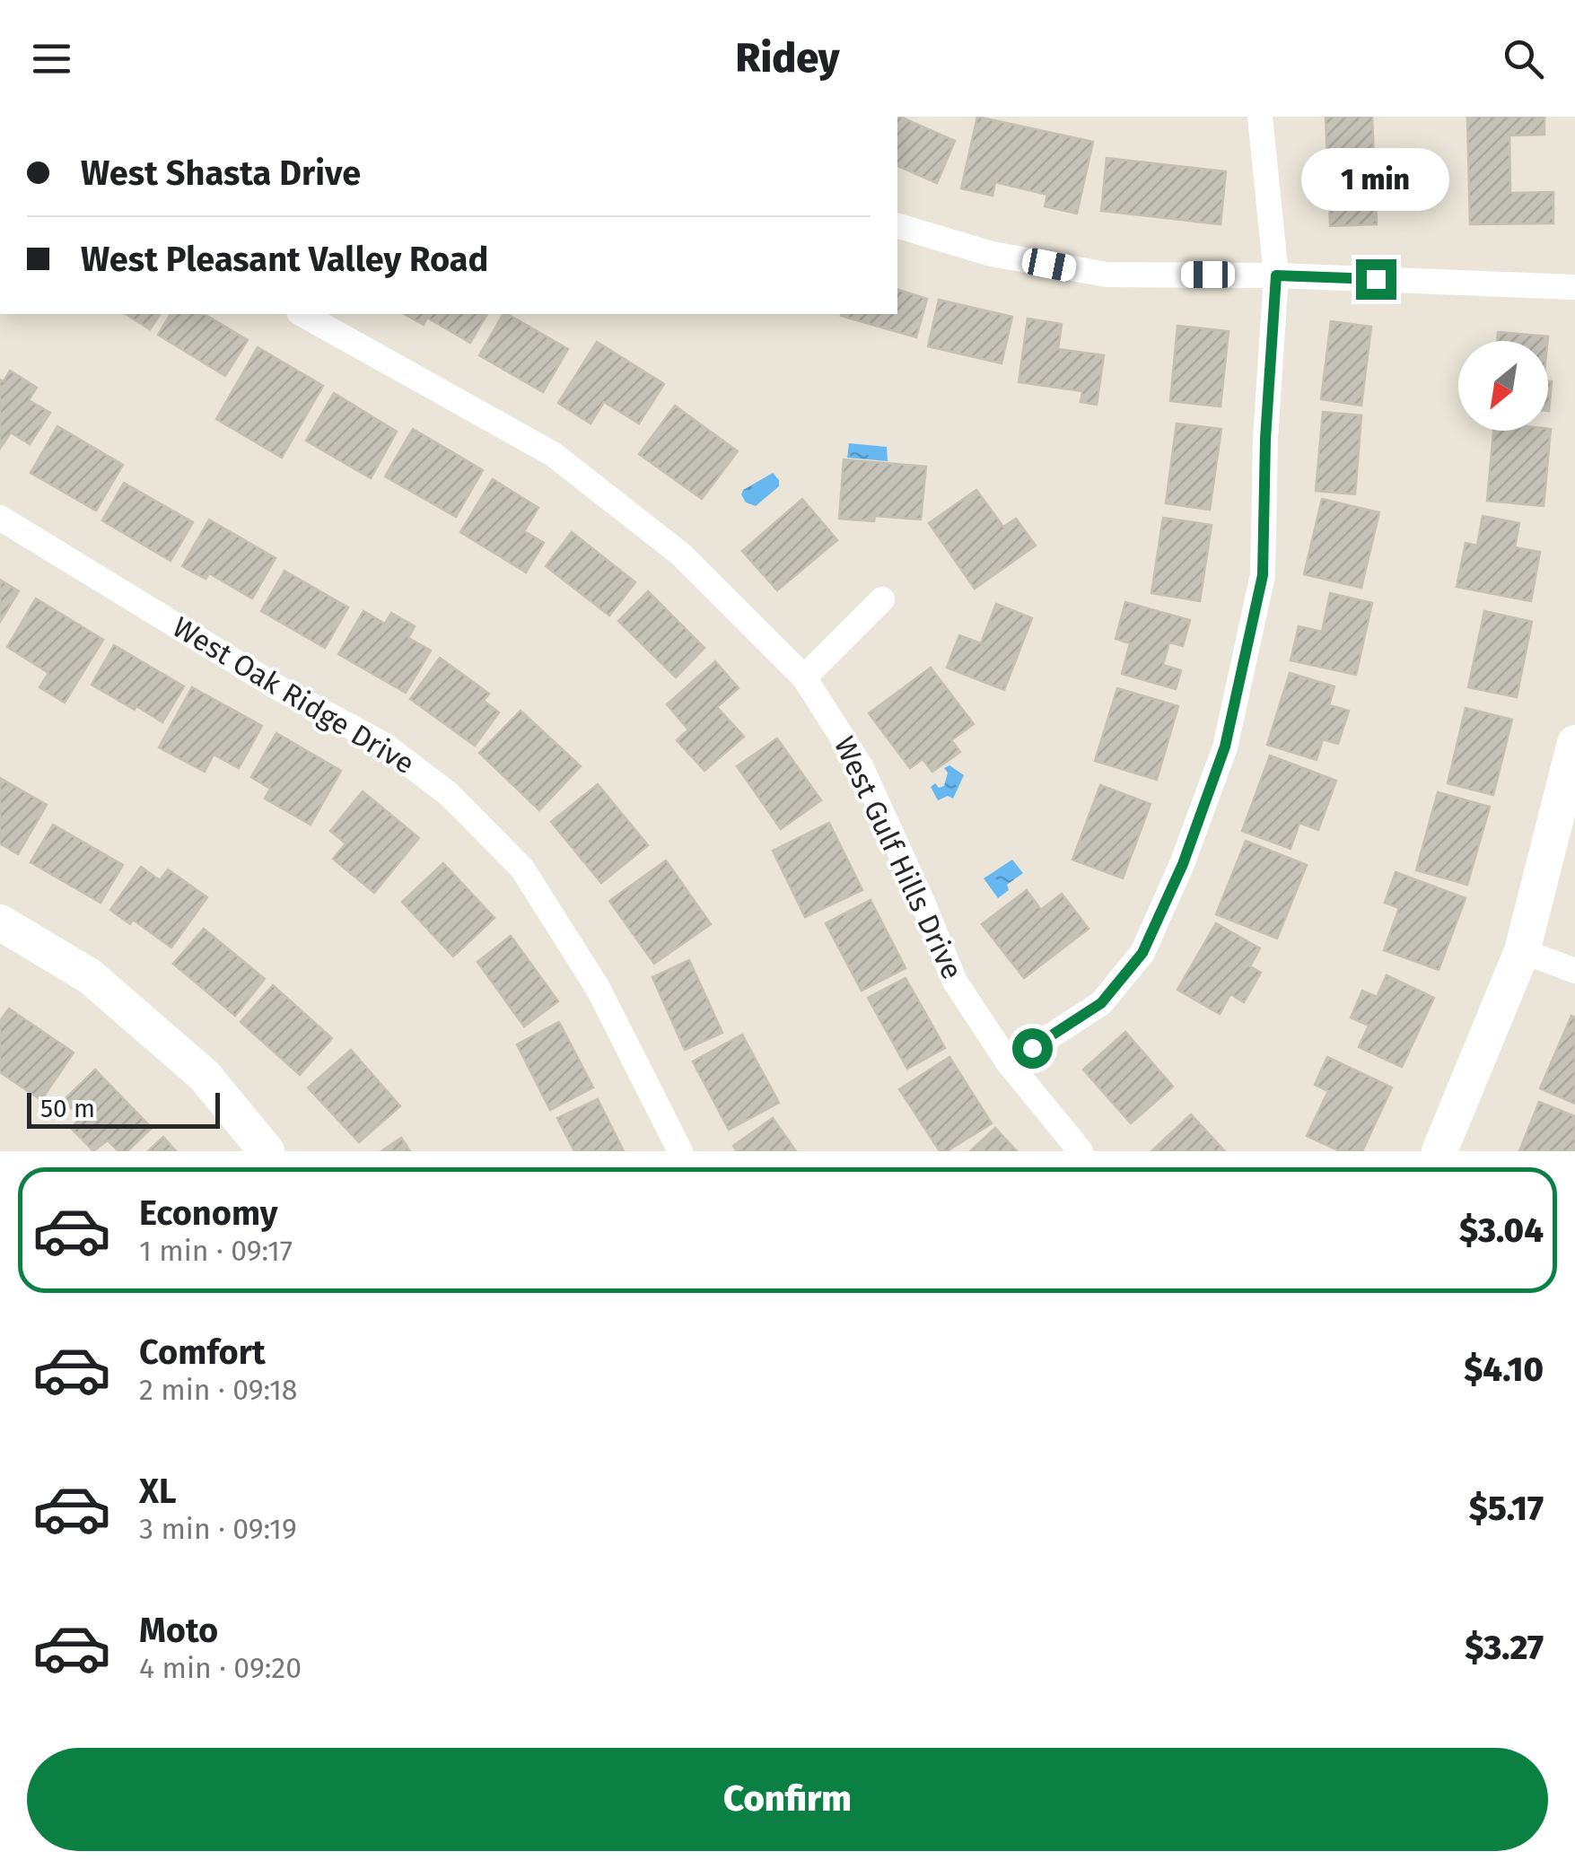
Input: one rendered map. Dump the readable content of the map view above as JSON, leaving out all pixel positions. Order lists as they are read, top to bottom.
{
  "streets": {
    "street": ["West Oak Ridge Drive", "West Gulf Hills Drive"]
  },
  "scale_bar": "50 m",
  "north": "bottom left",
  "page": {
    "header": "Ridey",
    "banner": ["West Shasta Drive", "West Pleasant Valley Road"],
    "bubble": "1 min",
    "scale": "50 m",
    "list": [
      {
        "name": "Economy",
        "note": "1 min · 09:17",
        "value": "$3.04"
      },
      {
        "name": "Comfort",
        "note": "2 min · 09:18",
        "value": "$4.10"
      },
      {
        "name": "XL",
        "note": "3 min · 09:19",
        "value": "$5.17"
      },
      {
        "name": "Moto",
        "note": "4 min · 09:20",
        "value": "$3.27"
      }
    ],
    "buttons": "Confirm"
  }
}
